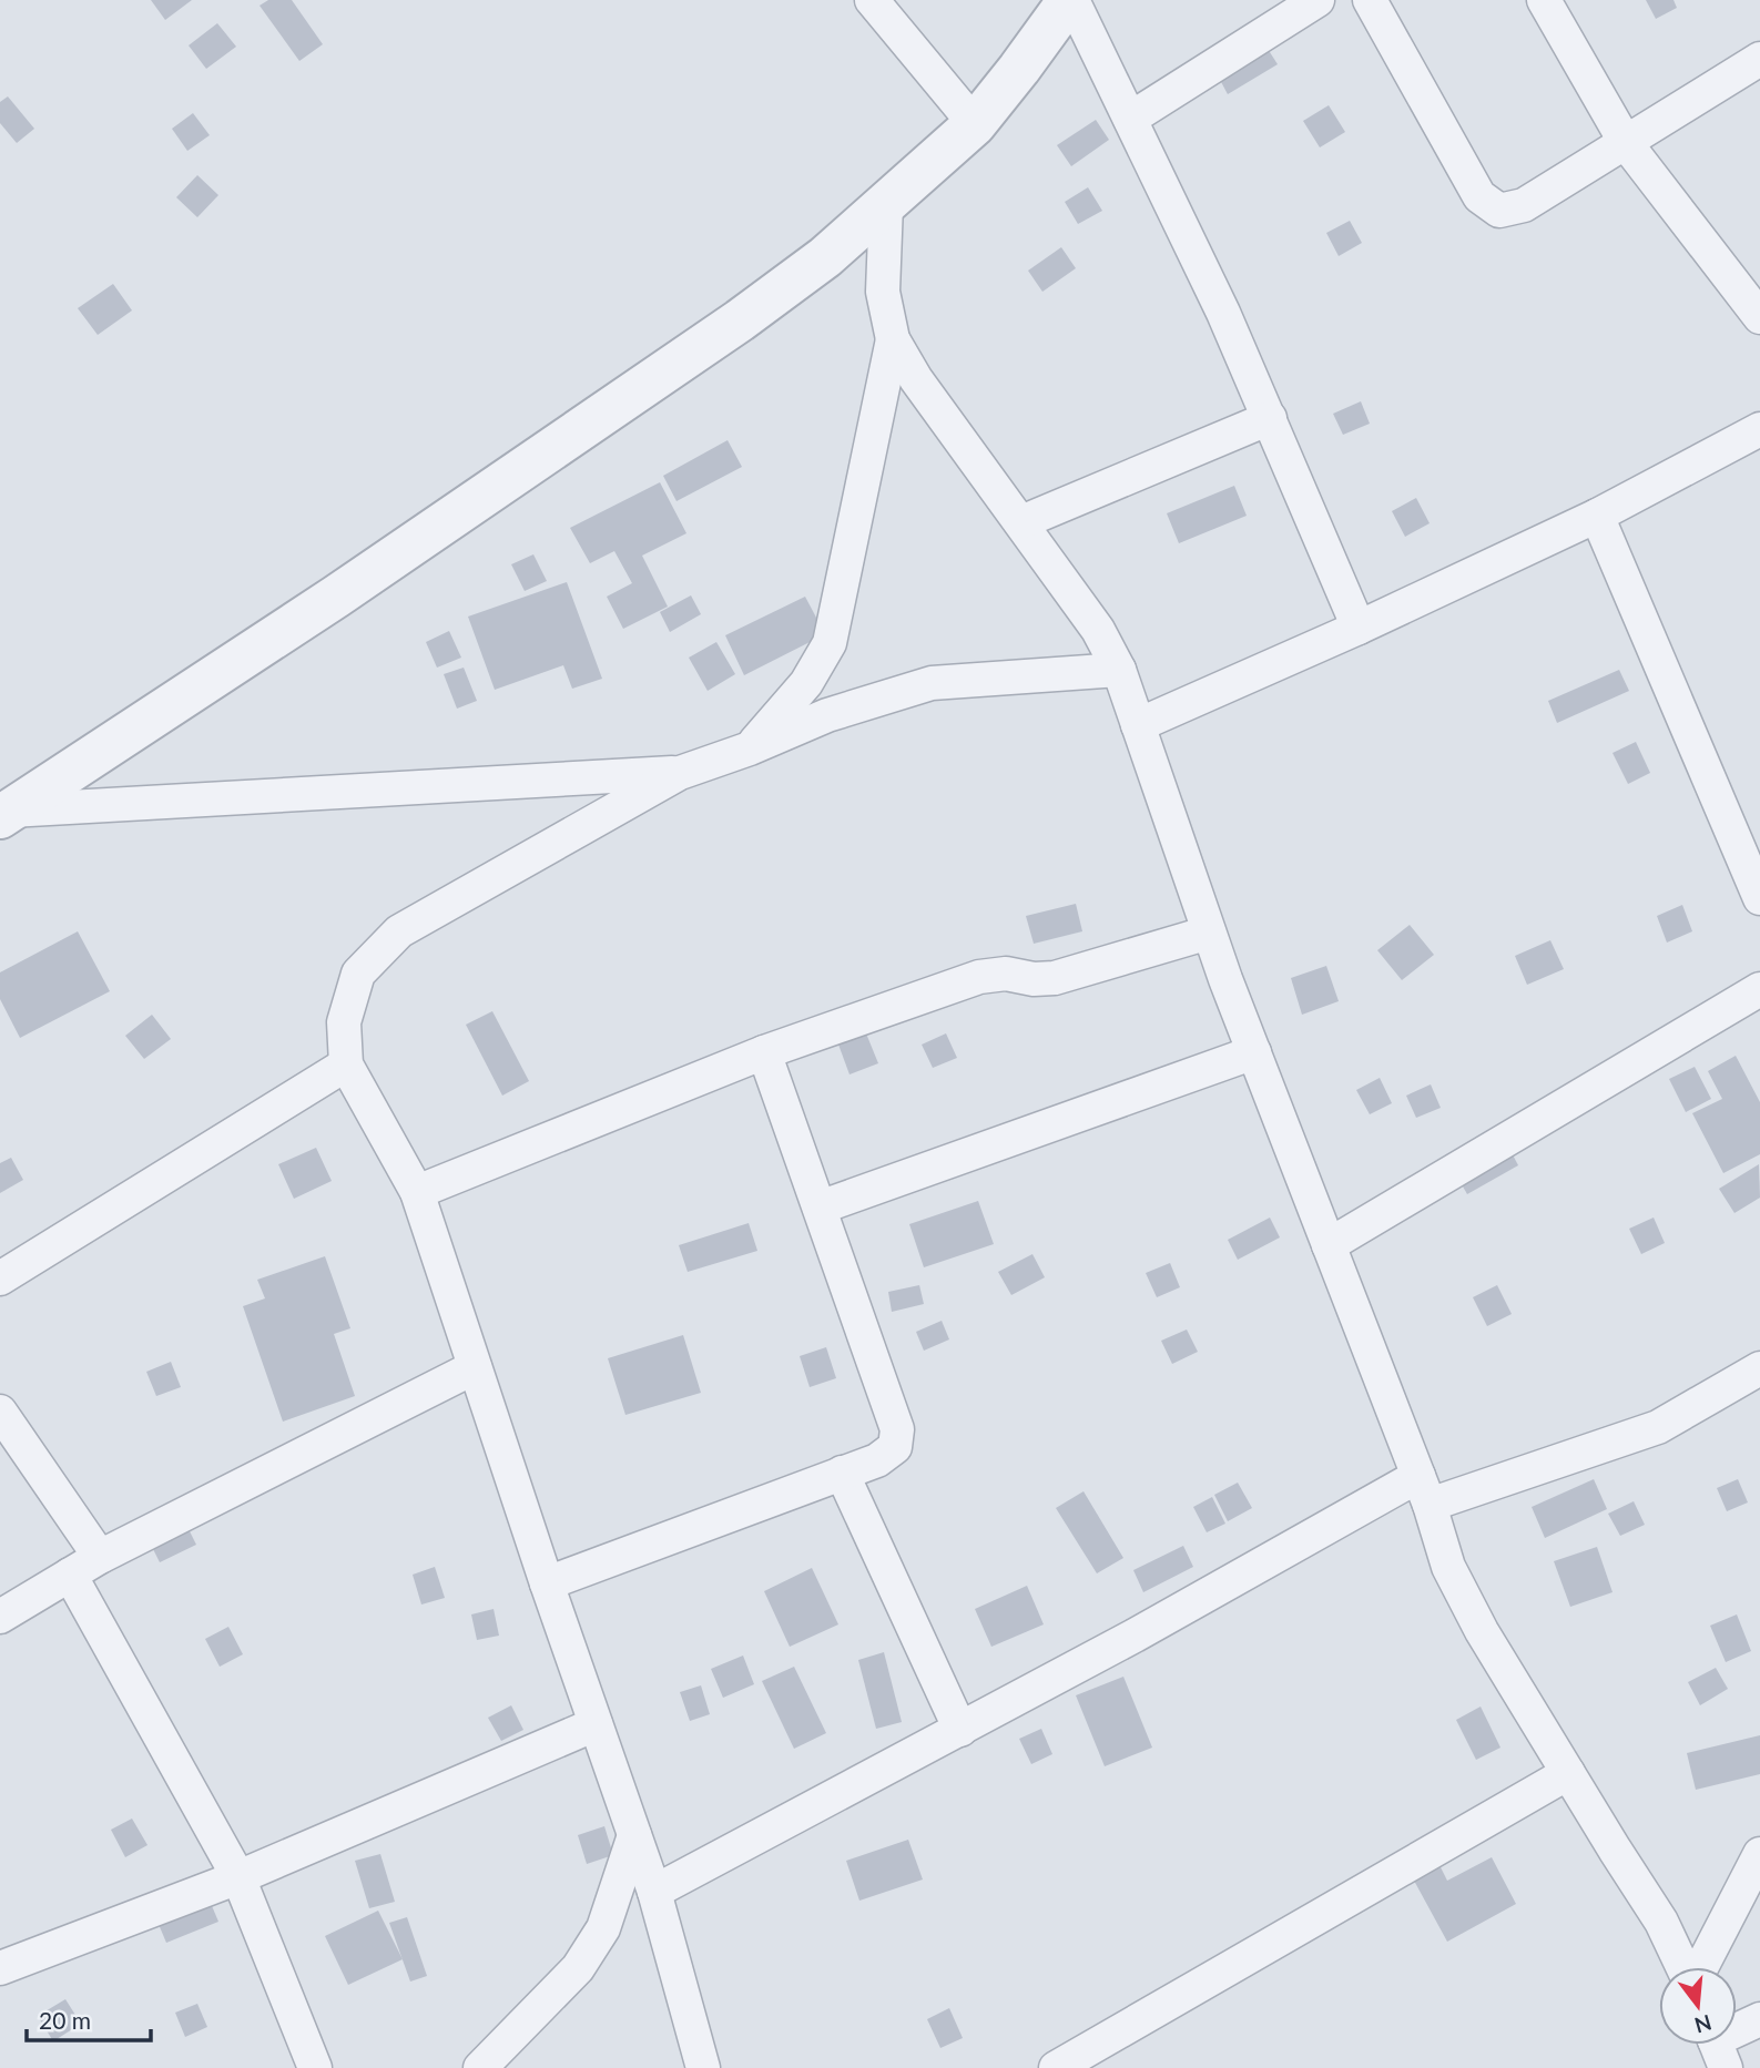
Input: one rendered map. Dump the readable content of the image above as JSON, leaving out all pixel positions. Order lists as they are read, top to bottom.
{
  "scale_bar": "20 m",
  "north": "bottom"
}
